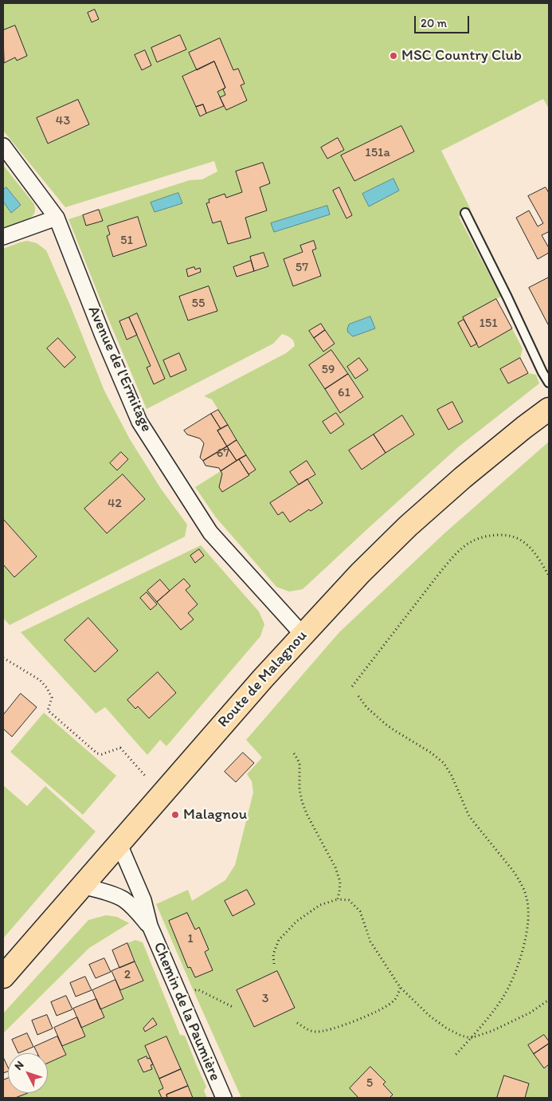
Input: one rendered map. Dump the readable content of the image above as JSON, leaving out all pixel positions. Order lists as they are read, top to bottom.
{
  "streets": {
    "main road": ["Route de Malagnou"],
    "street": ["Avenue de l'Ermitage", "Chemin de la Paumière"]
  },
  "crossings": [
    ["Avenue de l'Ermitage", "Route de Malagnou"],
    ["Route de Malagnou", "Chemin de la Paumière"]
  ],
  "places": ["MSC Country Club", "Malagnou"],
  "house_numbers": [
    "43",
    "151a",
    "51",
    "57",
    "55",
    "151",
    "59",
    "61",
    "67",
    "42",
    "1",
    "2",
    "3",
    "5"
  ],
  "scale_bar": "20 m",
  "north": "top left"
}
